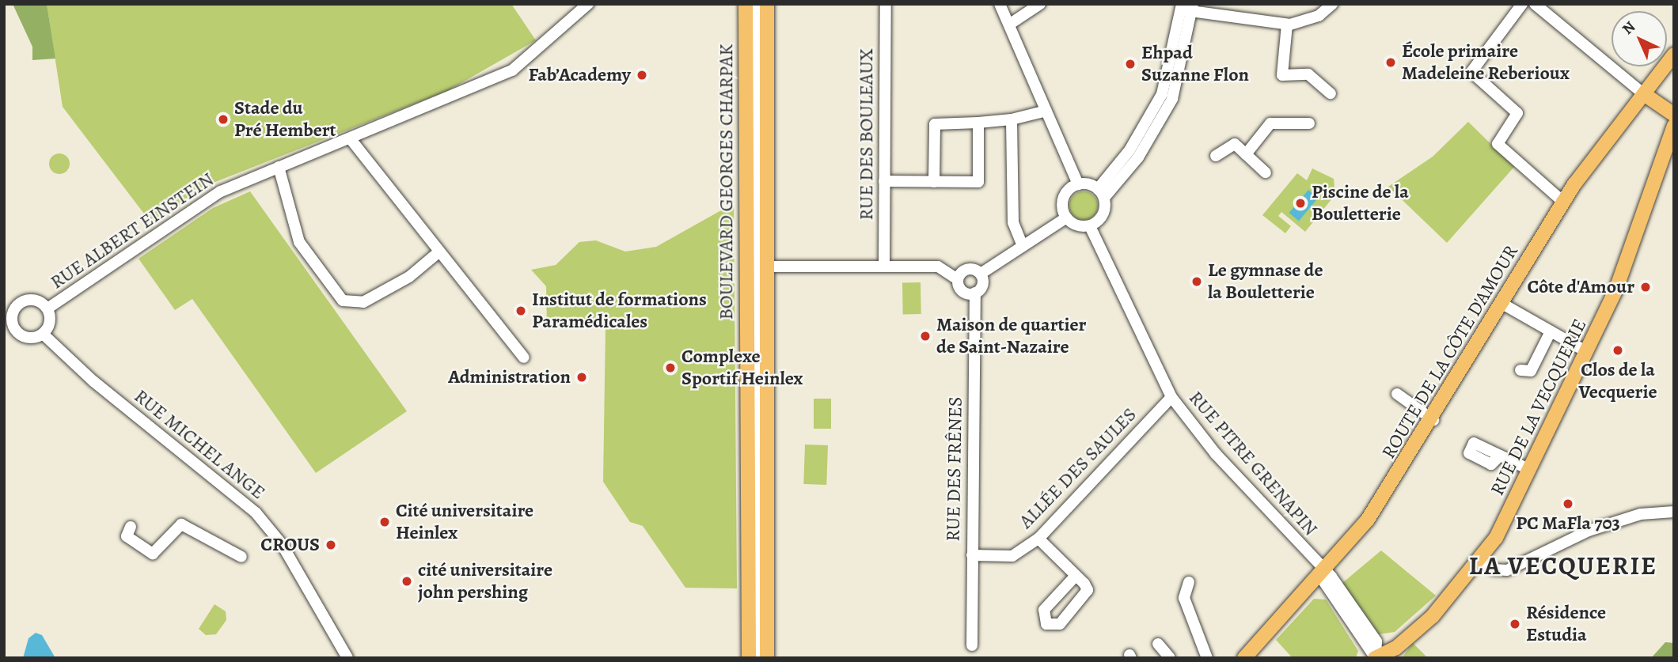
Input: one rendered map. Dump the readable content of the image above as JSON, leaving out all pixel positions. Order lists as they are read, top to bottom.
{
  "streets": {
    "main road": ["BOULEVARD GEORGES CHARPAK", "ROUTE DE LA CÔTE D'AMOUR", "RUE DE LA VECQUERIE"],
    "street": [
      "RUE DES BOULEAUX",
      "RUE ALBERT EINSTEIN",
      "RUE MICHEL ANGE",
      "RUE PITRE GRENAPIN",
      "ALLÉE DES SAULES",
      "RUE DES FRÊNES"
    ]
  },
  "crossings": [
    ["RUE ALBERT EINSTEIN", "RUE MICHEL ANGE"],
    ["ROUTE DE LA CÔTE D'AMOUR", "RUE PITRE GRENAPIN"],
    ["RUE DE LA VECQUERIE", "RUE PITRE GRENAPIN"],
    ["RUE PITRE GRENAPIN", "ALLÉE DES SAULES"],
    ["ALLÉE DES SAULES", "RUE DES FRÊNES"]
  ],
  "districts": ["LA VECQUERIE"],
  "places": [
    "École primaire Madeleine Reberioux",
    "Ehpad Suzanne Flon",
    "Fab’Academy",
    "Stade du Pré Hembert",
    "Piscine de la Bouletterie",
    "Le gymnase de la Bouletterie",
    "Côte d'Amour",
    "Institut de formations Paramédicales",
    "Maison de quartier de Saint-Nazaire",
    "Clos de la Vecquerie",
    "Complexe Sportif Heinlex",
    "Administration",
    "PC MaFla 703",
    "Cité universitaire Heinlex",
    "CROUS",
    "cité universitaire john pershing",
    "Résidence Estudia"
  ],
  "north": "top left"
}
